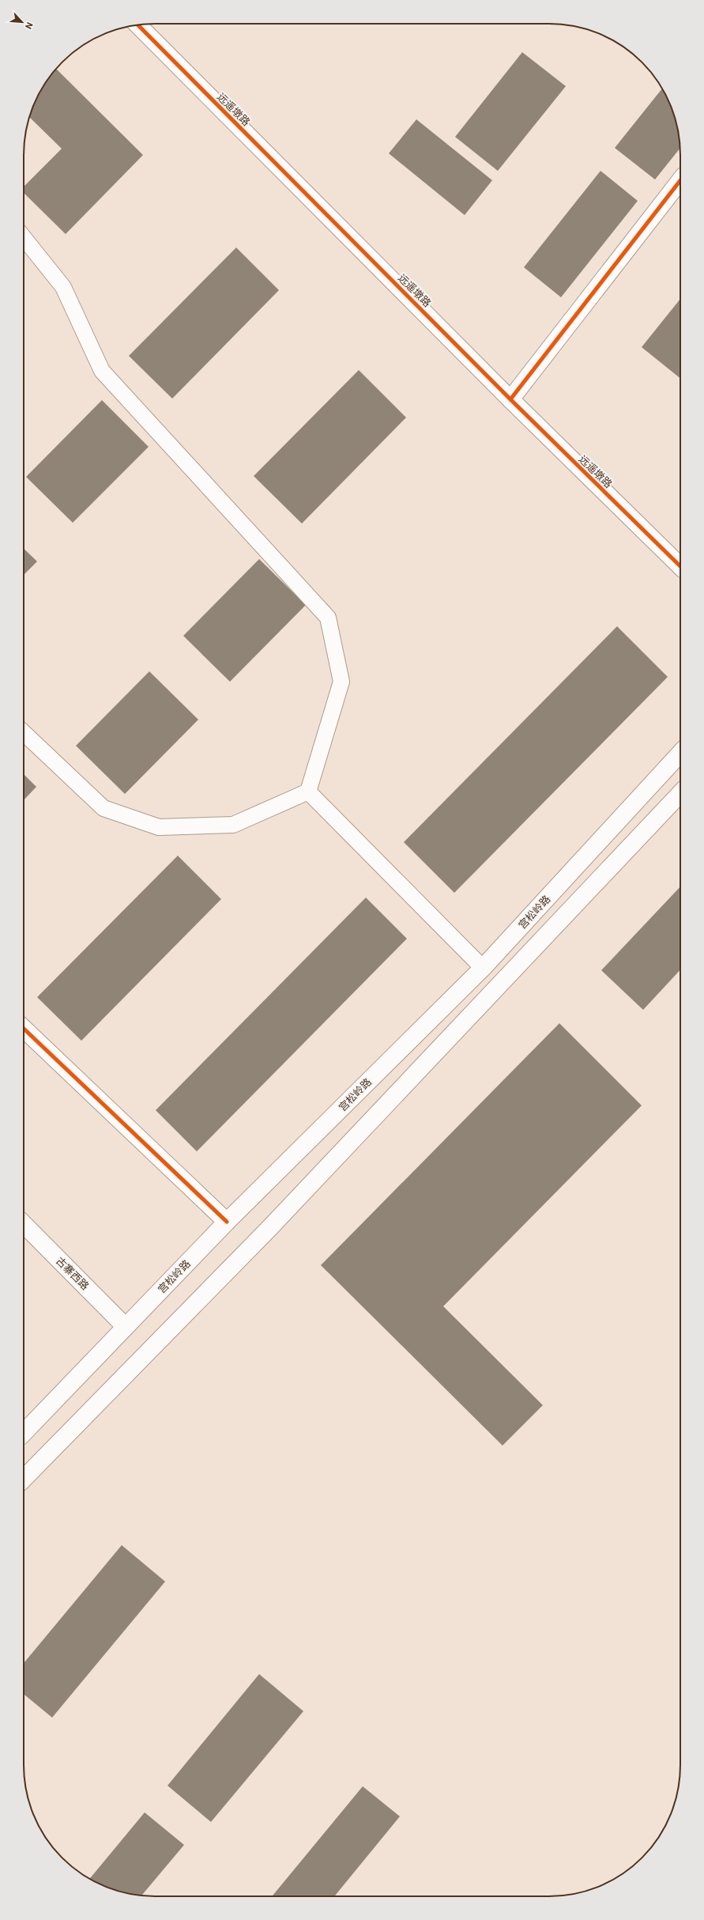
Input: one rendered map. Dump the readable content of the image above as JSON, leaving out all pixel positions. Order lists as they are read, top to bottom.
{
  "streets": {
    "main road": ["远遥墩路", "宫松岭路", "古寨西路"]
  },
  "crossings": [
    ["宫松岭路", "古寨西路"]
  ],
  "north": "bottom right"
}
